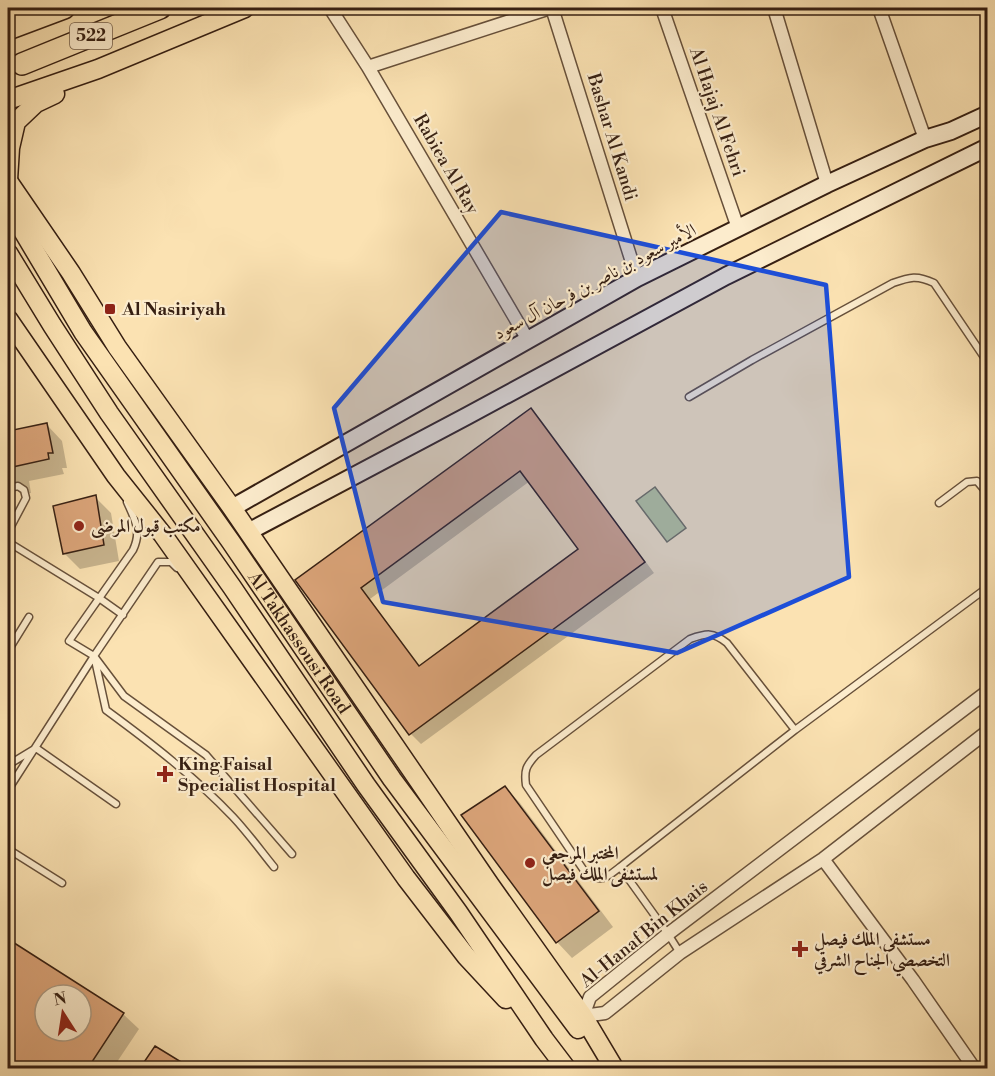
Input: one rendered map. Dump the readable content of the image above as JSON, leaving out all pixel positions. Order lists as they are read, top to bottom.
{
  "streets": {
    "highway": ["522"],
    "main road": ["Al Takhassousi Road"],
    "street": [
      "Al Hajaj Al Fehri",
      "Bashar Al Kandi",
      "Rabiea Al Ray",
      "الأمير سعود بن ناصر بن فرحان آل سعود",
      "Al-Hanaf Bin Khais"
    ]
  },
  "crossings": [
    ["Al Hajaj Al Fehri", "الأمير سعود بن ناصر بن فرحان آل سعود"],
    ["Bashar Al Kandi", "الأمير سعود بن ناصر بن فرحان آل سعود"],
    ["Rabiea Al Ray", "الأمير سعود بن ناصر بن فرحان آل سعود"]
  ],
  "places": {
    "transit": ["Al Nasiriyah"],
    "other": ["مكتب قبول المرضى", "المختبر المرجعي لمستشفى الملك فيصل"],
    "health": ["King Faisal Specialist Hospital", "مستشفى الملك فيصل التخصصي الجناح الشرقي"]
  },
  "north": "top"
}
